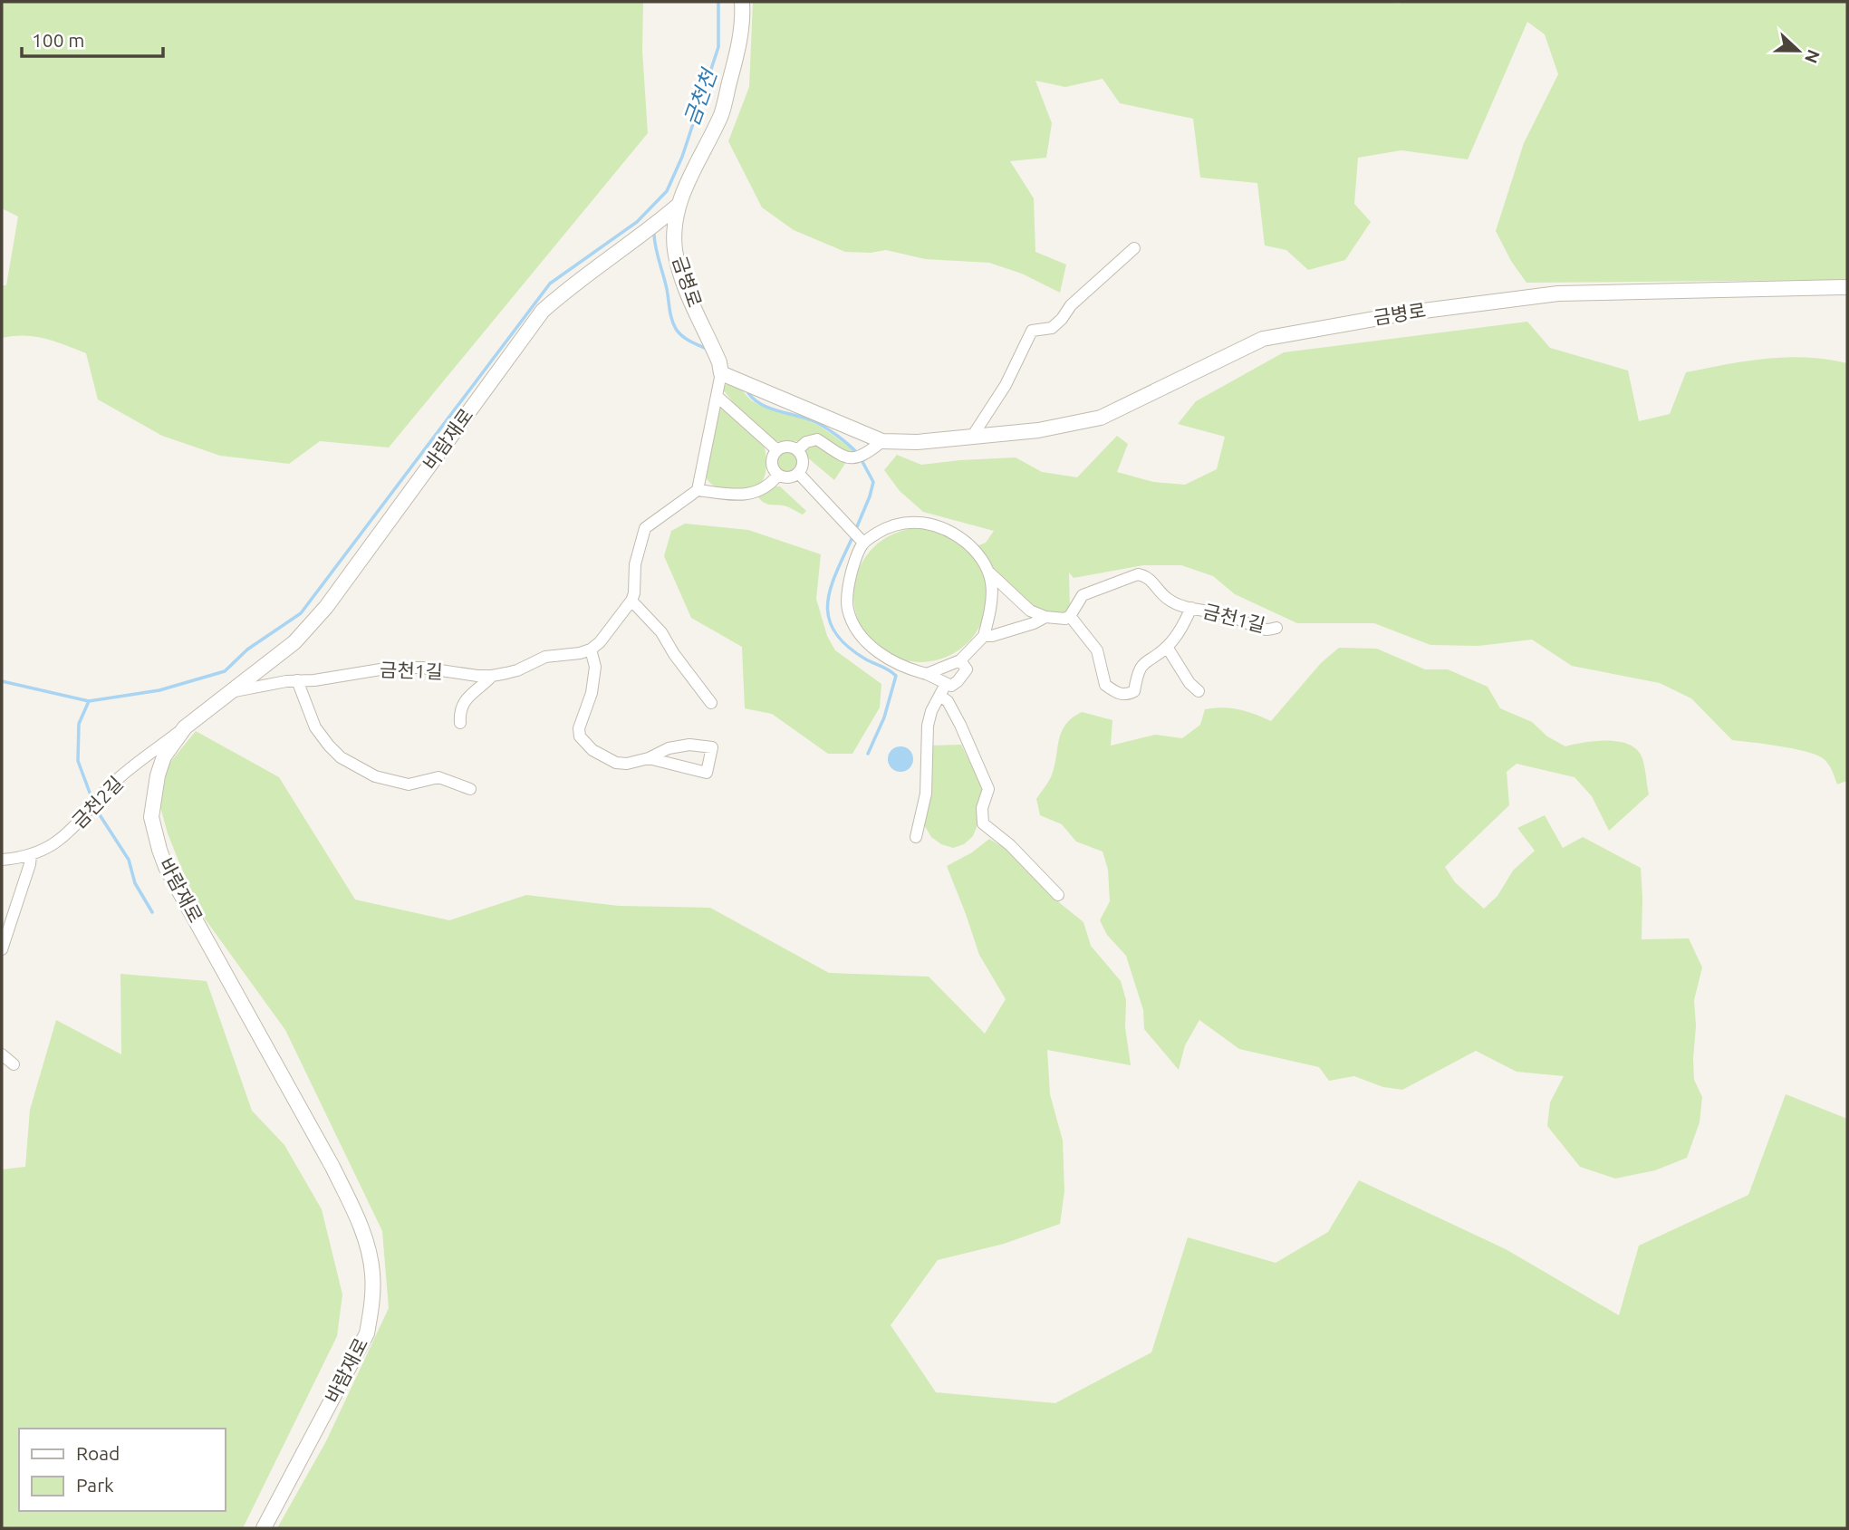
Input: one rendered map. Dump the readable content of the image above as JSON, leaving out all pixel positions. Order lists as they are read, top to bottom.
{
  "streets": {
    "street": [
      "금병로",
      "바람재로",
      "금천1길",
      "금천2길"
    ]
  },
  "crossings": [
    ["금병로", "바람재로"],
    ["바람재로", "금천1길"],
    ["바람재로", "금천2길"]
  ],
  "water": ["금천천"],
  "legend": ["Road", "Park"],
  "scale_bar": "100 m",
  "north": "right"
}
